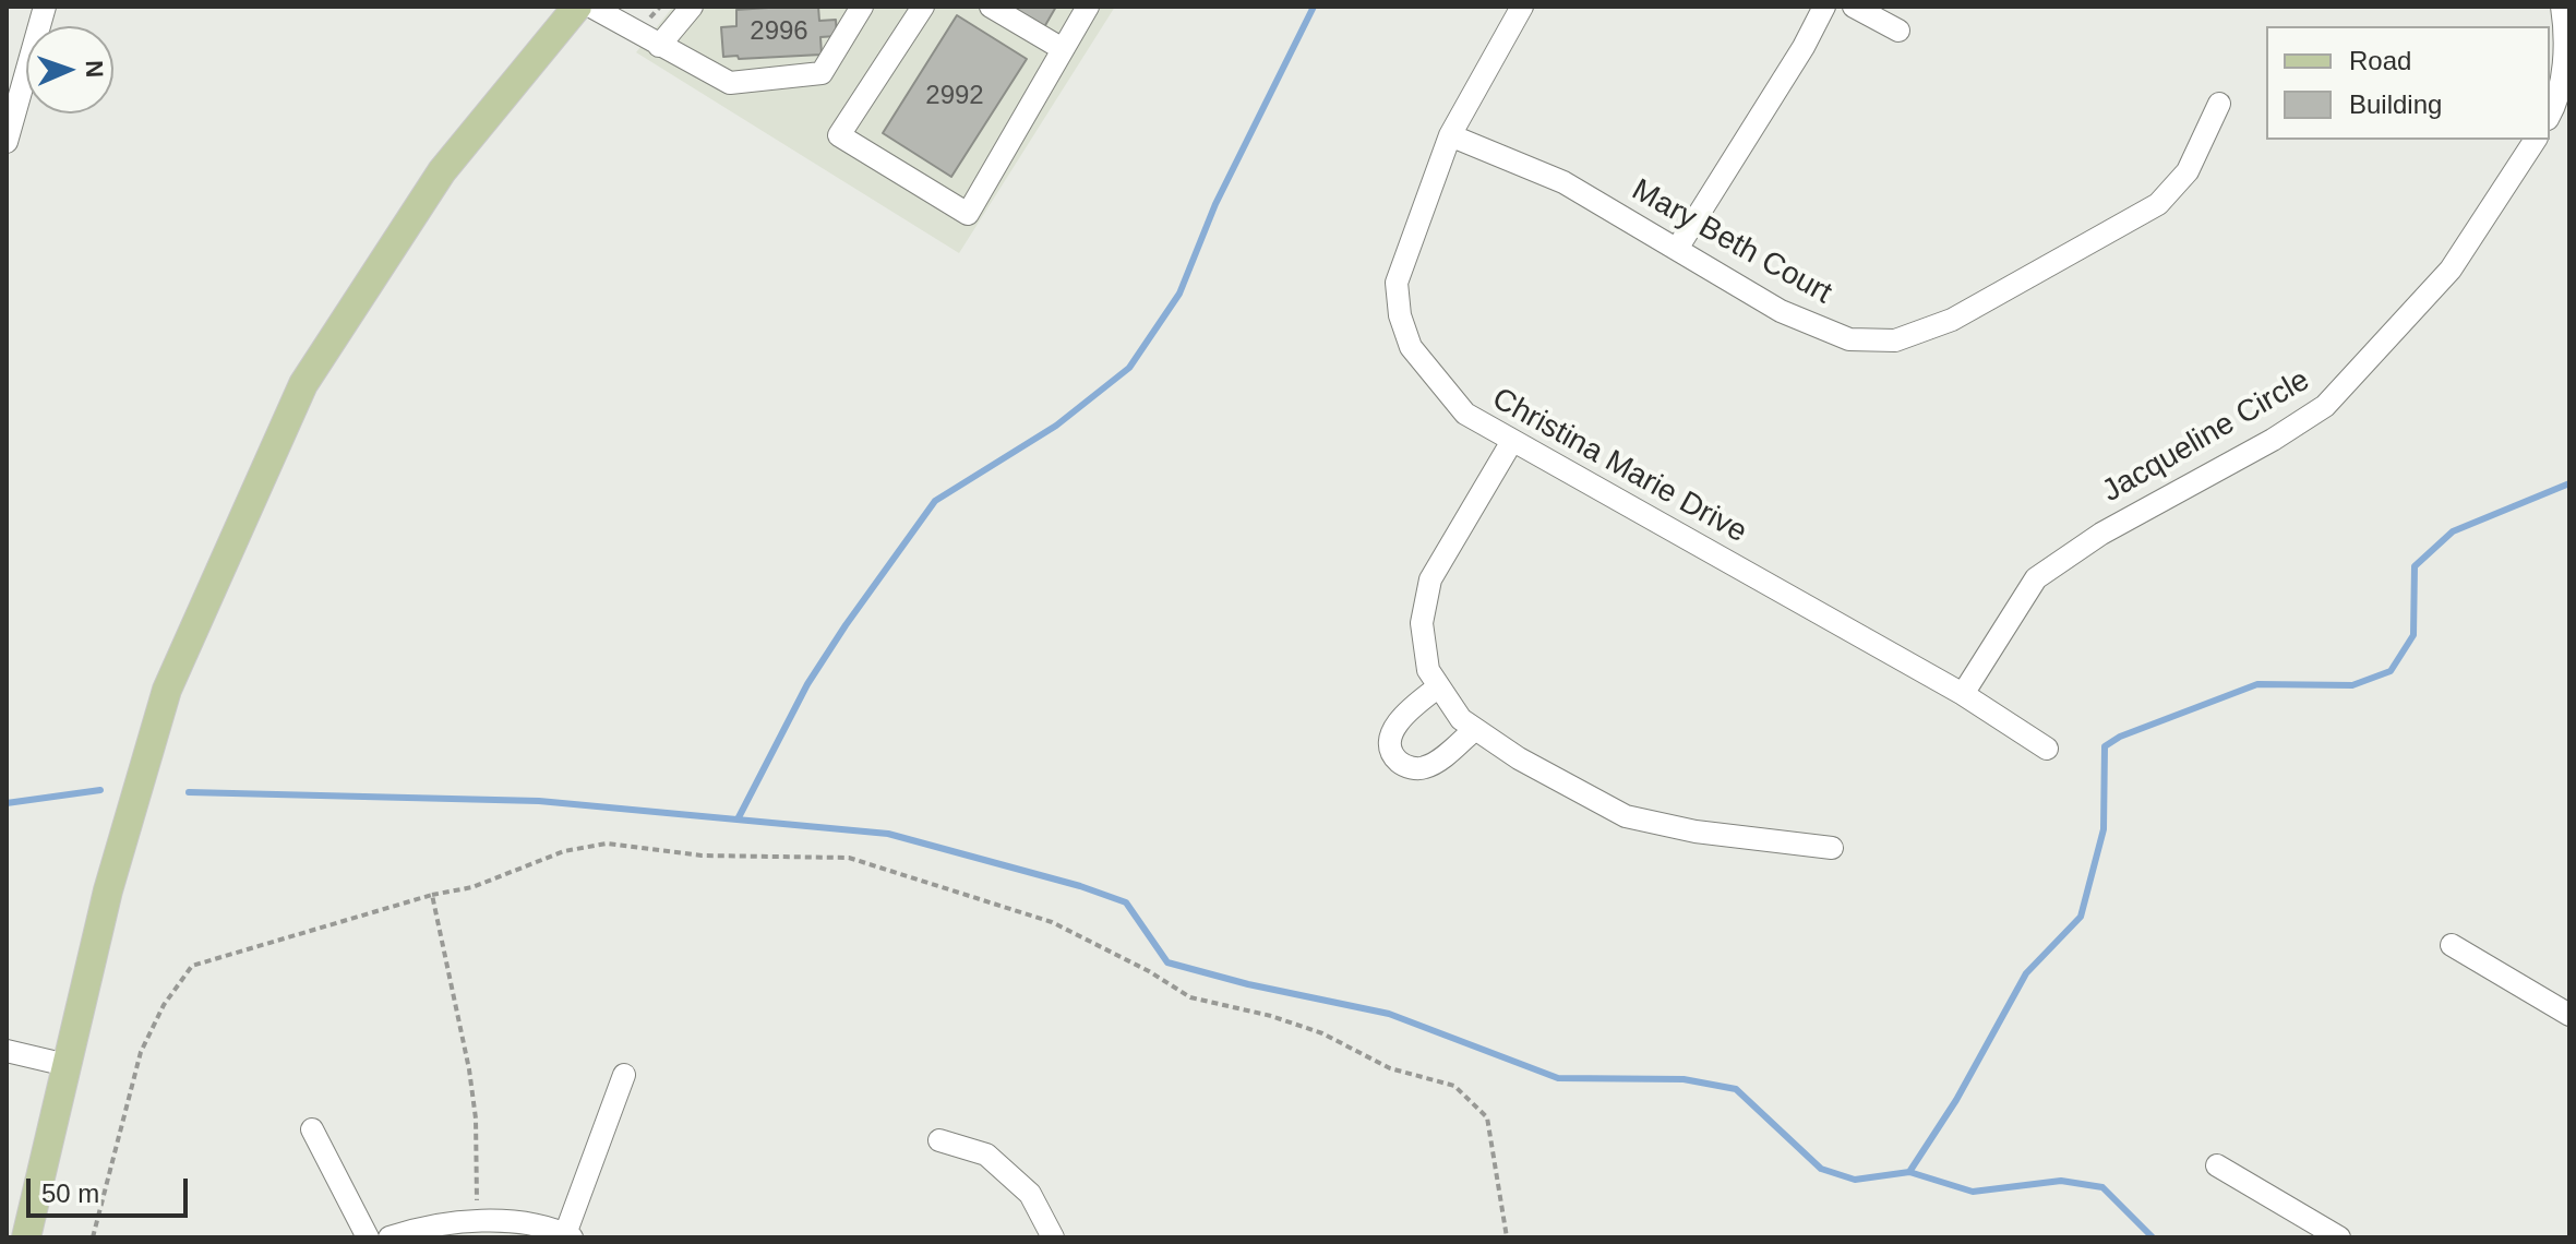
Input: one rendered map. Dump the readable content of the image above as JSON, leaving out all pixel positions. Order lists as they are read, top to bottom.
{
  "streets": {
    "street": ["Mary Beth Court", "Jacqueline Circle", "Christina Marie Drive"]
  },
  "crossings": [
    ["Mary Beth Court", "Christina Marie Drive"],
    ["Jacqueline Circle", "Christina Marie Drive"]
  ],
  "house_numbers": ["2996", "2992"],
  "legend": ["Road", "Building"],
  "scale_bar": "50 m",
  "north": "right"
}
